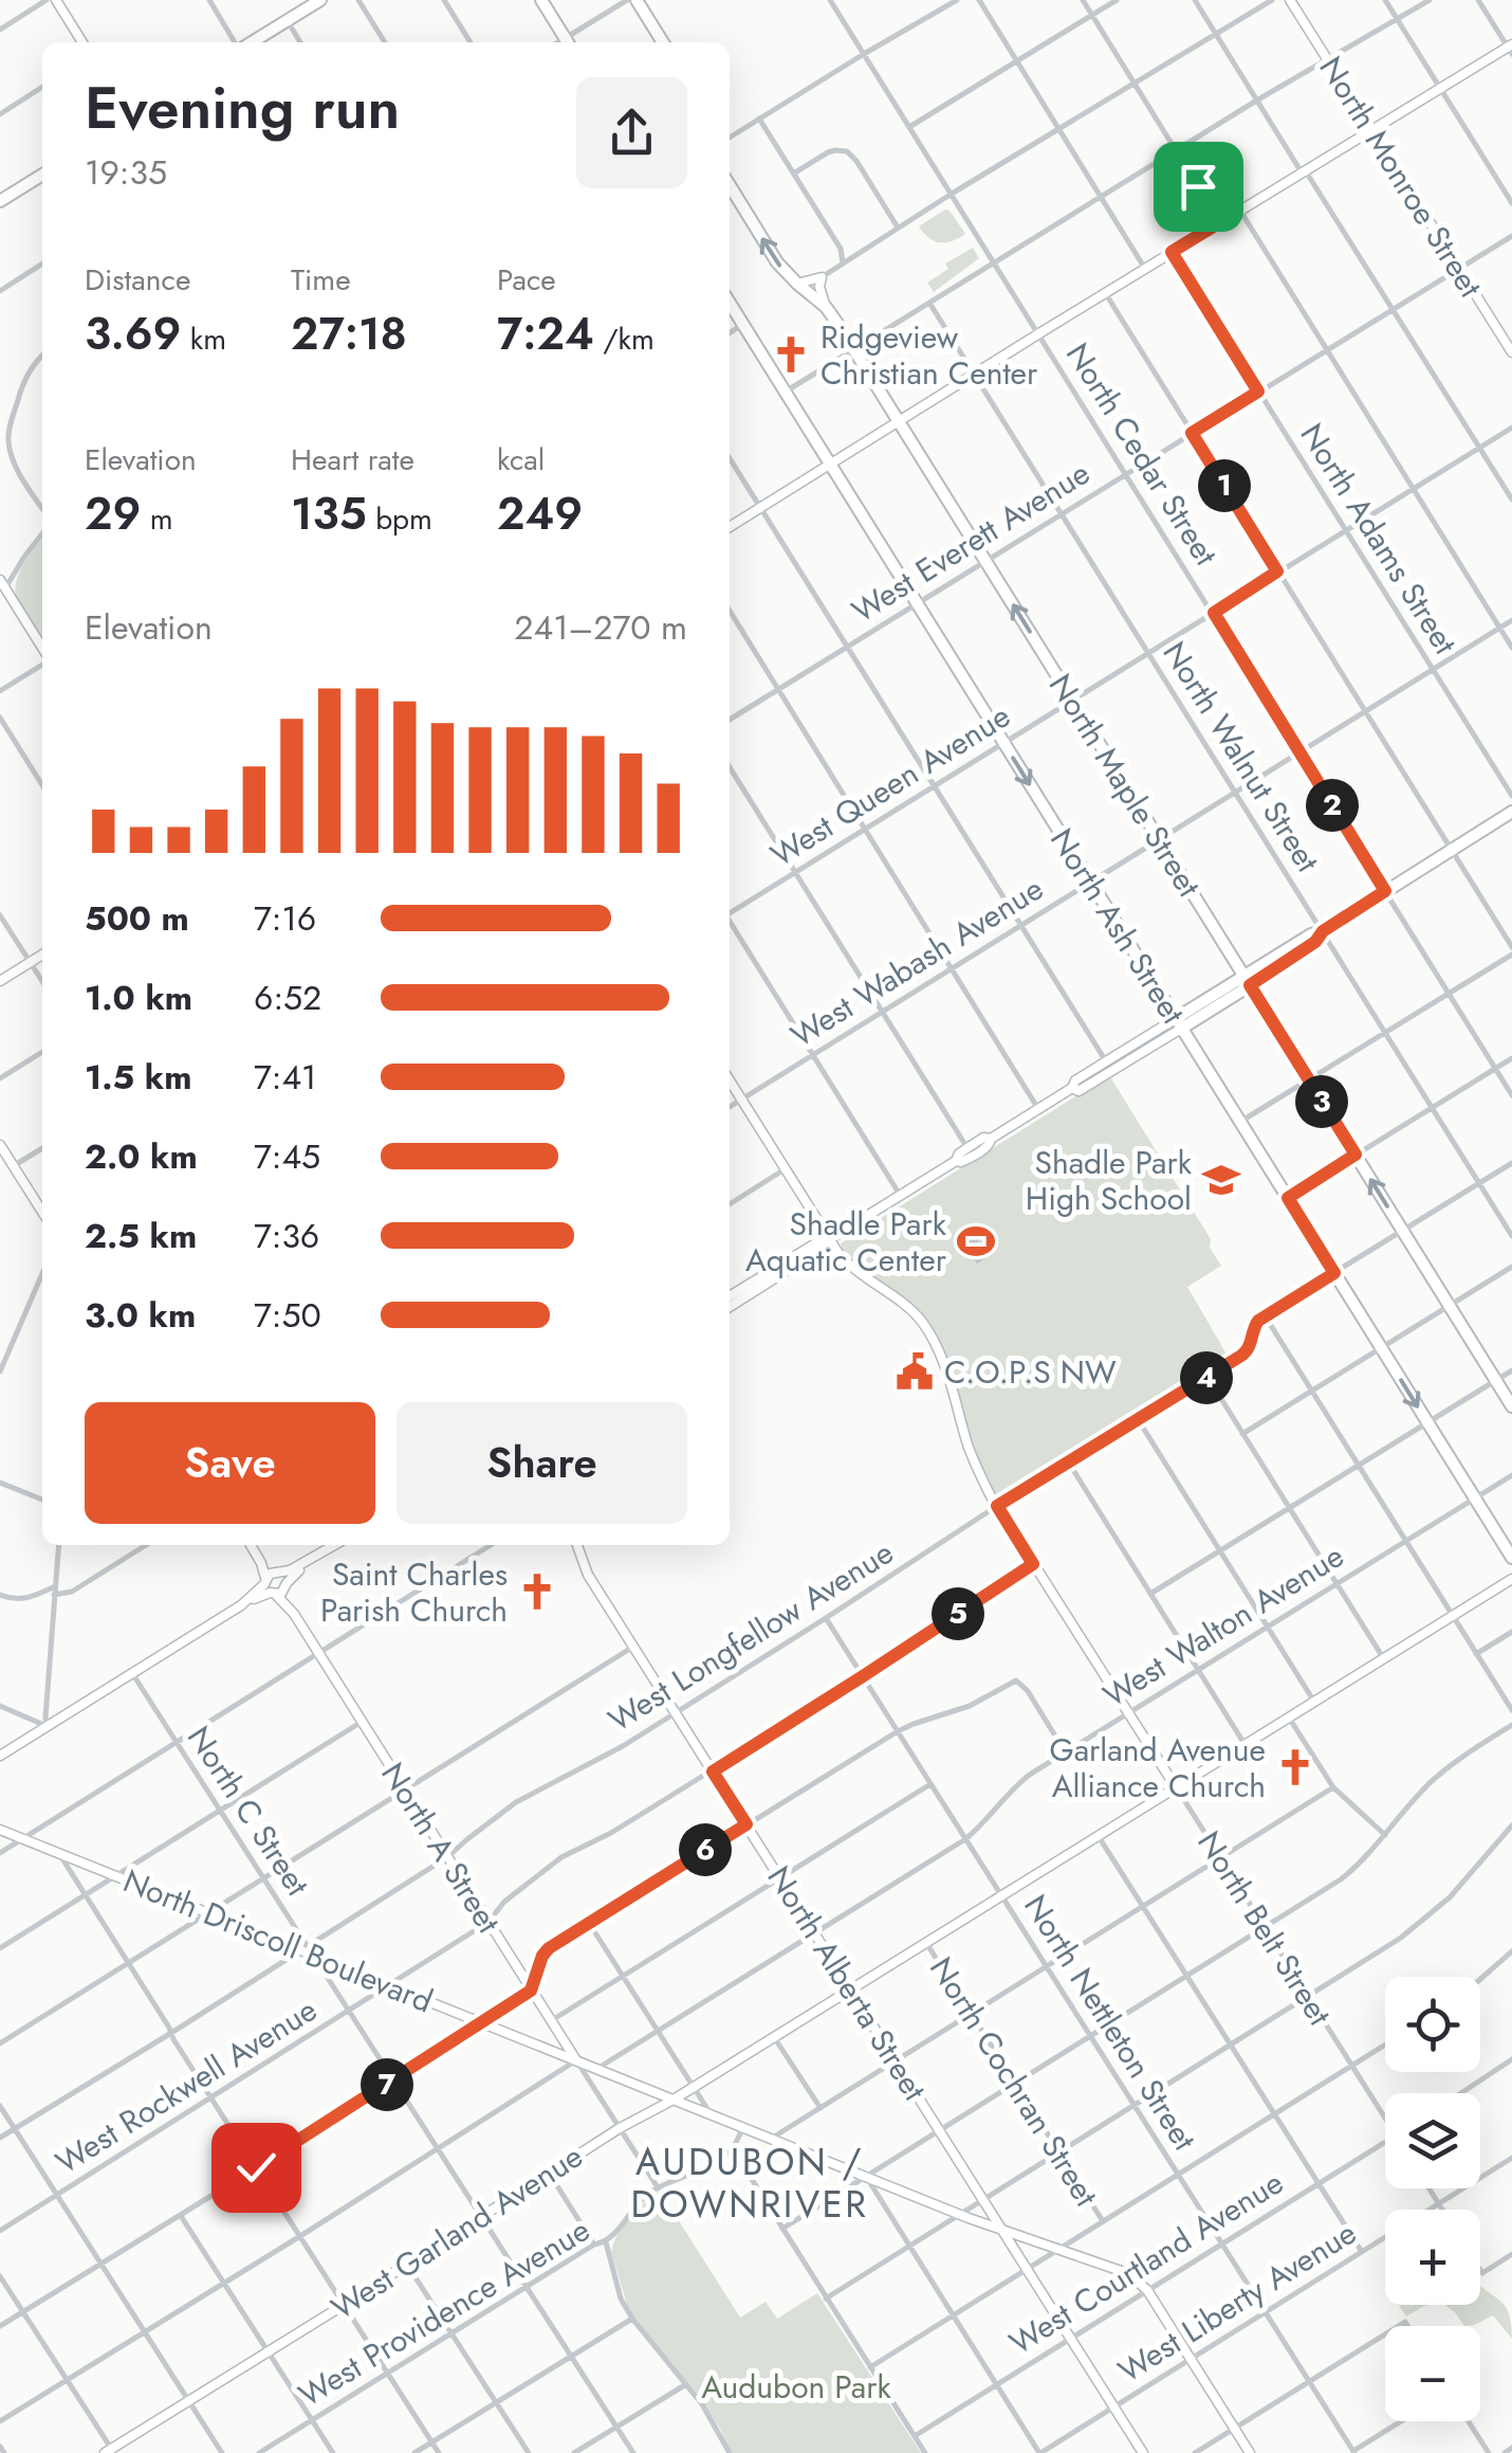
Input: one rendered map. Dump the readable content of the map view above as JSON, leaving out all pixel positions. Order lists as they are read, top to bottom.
{
  "streets": {
    "main road": [
      "North Monroe Street",
      "North Maple Street",
      "North Ash Street",
      "North A Street",
      "North Belt Street",
      "North Driscoll Boulevard",
      "North Alberta Street",
      "West Garland Avenue"
    ],
    "street": [
      "North Cedar Street",
      "North Adams Street",
      "West Everett Avenue",
      "North Walnut Street",
      "West Queen Avenue",
      "West Wabash Avenue",
      "West Walton Avenue",
      "West Longfellow Avenue",
      "North C Street",
      "North Nettleton Street",
      "North Cochran Street",
      "West Rockwell Avenue",
      "West Courtland Avenue",
      "West Liberty Avenue",
      "West Providence Avenue"
    ]
  },
  "crossings": [
    ["North Monroe Street", "West Everett Avenue"],
    ["North Cedar Street", "West Everett Avenue"],
    ["North Cedar Street", "West Queen Avenue"],
    ["North Cedar Street", "West Wabash Avenue"],
    ["North Adams Street", "West Everett Avenue"],
    ["North Adams Street", "West Queen Avenue"],
    ["North Adams Street", "West Wabash Avenue"],
    ["West Everett Avenue", "North Walnut Street"],
    ["West Everett Avenue", "North Maple Street"],
    ["West Everett Avenue", "North Ash Street"],
    ["North Walnut Street", "West Queen Avenue"],
    ["North Walnut Street", "West Wabash Avenue"],
    ["North Walnut Street", "West Longfellow Avenue"],
    ["West Queen Avenue", "North Maple Street"],
    ["West Queen Avenue", "North Ash Street"],
    ["North Maple Street", "West Wabash Avenue"],
    ["North Maple Street", "West Longfellow Avenue"],
    ["North Ash Street", "West Wabash Avenue"],
    ["North Ash Street", "West Walton Avenue"],
    ["North Ash Street", "West Longfellow Avenue"],
    ["West Wabash Avenue", "North Belt Street"],
    ["West Walton Avenue", "North Belt Street"],
    ["West Walton Avenue", "North Driscoll Boulevard"],
    ["West Walton Avenue", "North Alberta Street"],
    ["West Walton Avenue", "North Nettleton Street"],
    ["West Longfellow Avenue", "North C Street"],
    ["West Longfellow Avenue", "North A Street"],
    ["West Longfellow Avenue", "North Belt Street"],
    ["West Longfellow Avenue", "North Driscoll Boulevard"],
    ["West Longfellow Avenue", "North Alberta Street"],
    ["West Longfellow Avenue", "North Nettleton Street"],
    ["North C Street", "North Driscoll Boulevard"],
    ["North C Street", "West Rockwell Avenue"],
    ["North C Street", "West Garland Avenue"],
    ["North C Street", "West Providence Avenue"],
    ["North A Street", "North Driscoll Boulevard"],
    ["North A Street", "West Rockwell Avenue"],
    ["North A Street", "West Garland Avenue"],
    ["North A Street", "West Providence Avenue"],
    ["North Belt Street", "West Rockwell Avenue"],
    ["North Belt Street", "West Garland Avenue"],
    ["North Driscoll Boulevard", "North Alberta Street"],
    ["North Driscoll Boulevard", "West Rockwell Avenue"],
    ["North Driscoll Boulevard", "West Garland Avenue"],
    ["North Driscoll Boulevard", "West Courtland Avenue"],
    ["North Alberta Street", "West Rockwell Avenue"],
    ["North Alberta Street", "West Garland Avenue"],
    ["North Alberta Street", "West Courtland Avenue"],
    ["North Alberta Street", "West Liberty Avenue"],
    ["North Nettleton Street", "West Rockwell Avenue"],
    ["North Nettleton Street", "West Garland Avenue"],
    ["North Nettleton Street", "West Courtland Avenue"],
    ["North Nettleton Street", "West Liberty Avenue"],
    ["North Cochran Street", "West Garland Avenue"]
  ],
  "districts": ["AUDUBON / DOWNRIVER"],
  "parks": ["Audubon Park"],
  "places": {
    "church": ["Ridgeview Christian Center", "Saint Charles Parish Church", "Garland Avenue Alliance Church"],
    "school or university": ["Shadle Park High School"],
    "sports": ["Shadle Park Aquatic Center"],
    "public building": ["C.O.P.S NW"]
  },
  "page": {
    "heading": ["Evening run", "19:35"],
    "stats": [
      ["Distance", "3.69 km"],
      ["Time", "27:18"],
      ["Pace", "7:24 /km"],
      ["Elevation", "29 m"],
      ["Heart rate", "135 bpm"],
      ["kcal", "249"]
    ],
    "pins": [
      "1",
      "2",
      "3",
      "4",
      "5",
      "6",
      "7"
    ],
    "chart": ["Elevation", "241–270 m"],
    "list": [
      {
        "name": "500 m",
        "note": "7:16"
      },
      {
        "name": "1.0 km",
        "note": "6:52"
      },
      {
        "name": "1.5 km",
        "note": "7:41"
      },
      {
        "name": "2.0 km",
        "note": "7:45"
      },
      {
        "name": "2.5 km",
        "note": "7:36"
      },
      {
        "name": "3.0 km",
        "note": "7:50"
      }
    ],
    "buttons": ["Save", "Share"],
    "map_buttons": ["+", "−"]
  }
}
